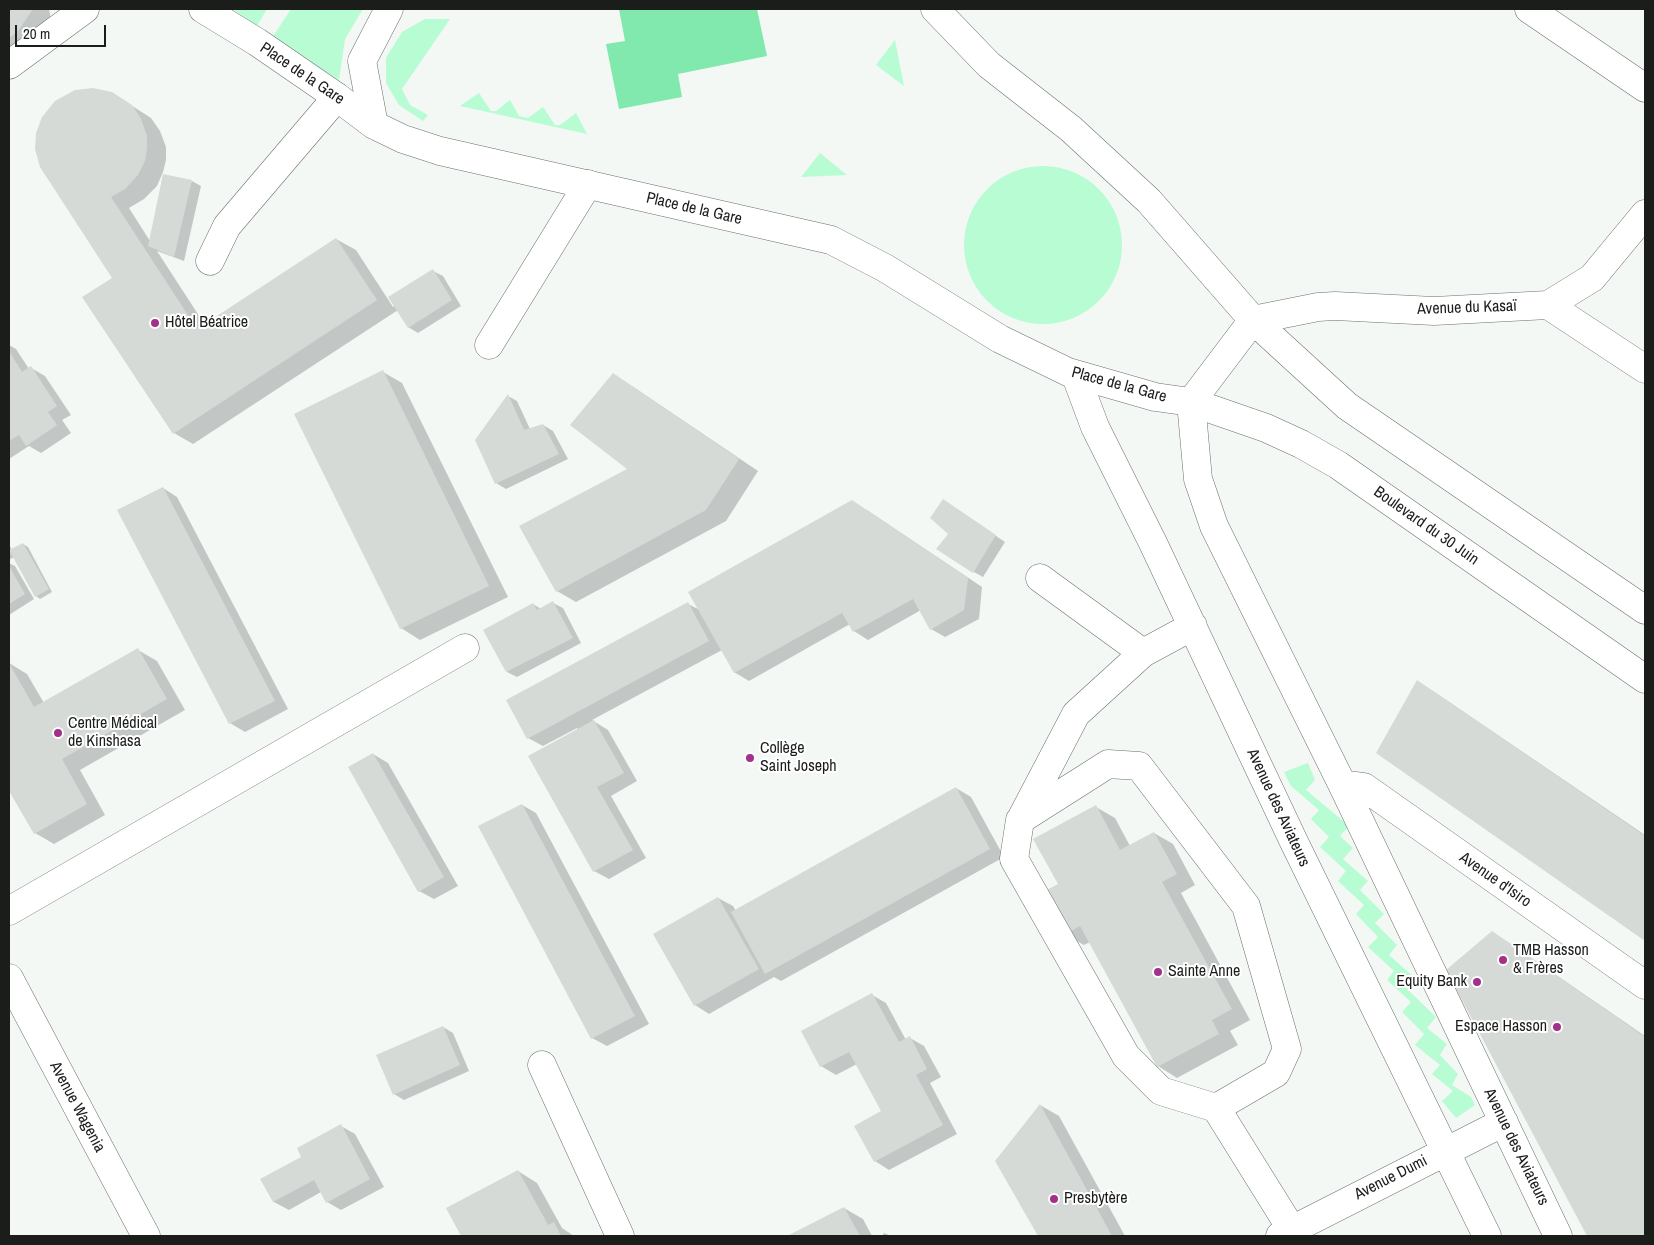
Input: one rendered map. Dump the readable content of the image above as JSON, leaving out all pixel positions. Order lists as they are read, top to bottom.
{
  "streets": {
    "street": [
      "Place de la Gare",
      "Avenue du Kasaï",
      "Boulevard du 30 Juin",
      "Avenue des Aviateurs",
      "Avenue d'Isiro",
      "Avenue Wagenia",
      "Avenue Dumi"
    ]
  },
  "crossings": [
    ["Place de la Gare", "Boulevard du 30 Juin"],
    ["Place de la Gare", "Avenue des Aviateurs"],
    ["Boulevard du 30 Juin", "Avenue des Aviateurs"],
    ["Avenue des Aviateurs", "Avenue d'Isiro"],
    ["Avenue des Aviateurs", "Avenue Dumi"]
  ],
  "places": [
    "Hôtel Béatrice",
    "Centre Médical de Kinshasa",
    "Collège Saint Joseph",
    "TMB Hasson & Frères",
    "Sainte Anne",
    "Equity Bank",
    "Espace Hasson",
    "Presbytère"
  ],
  "scale_bar": "20 m"
}
